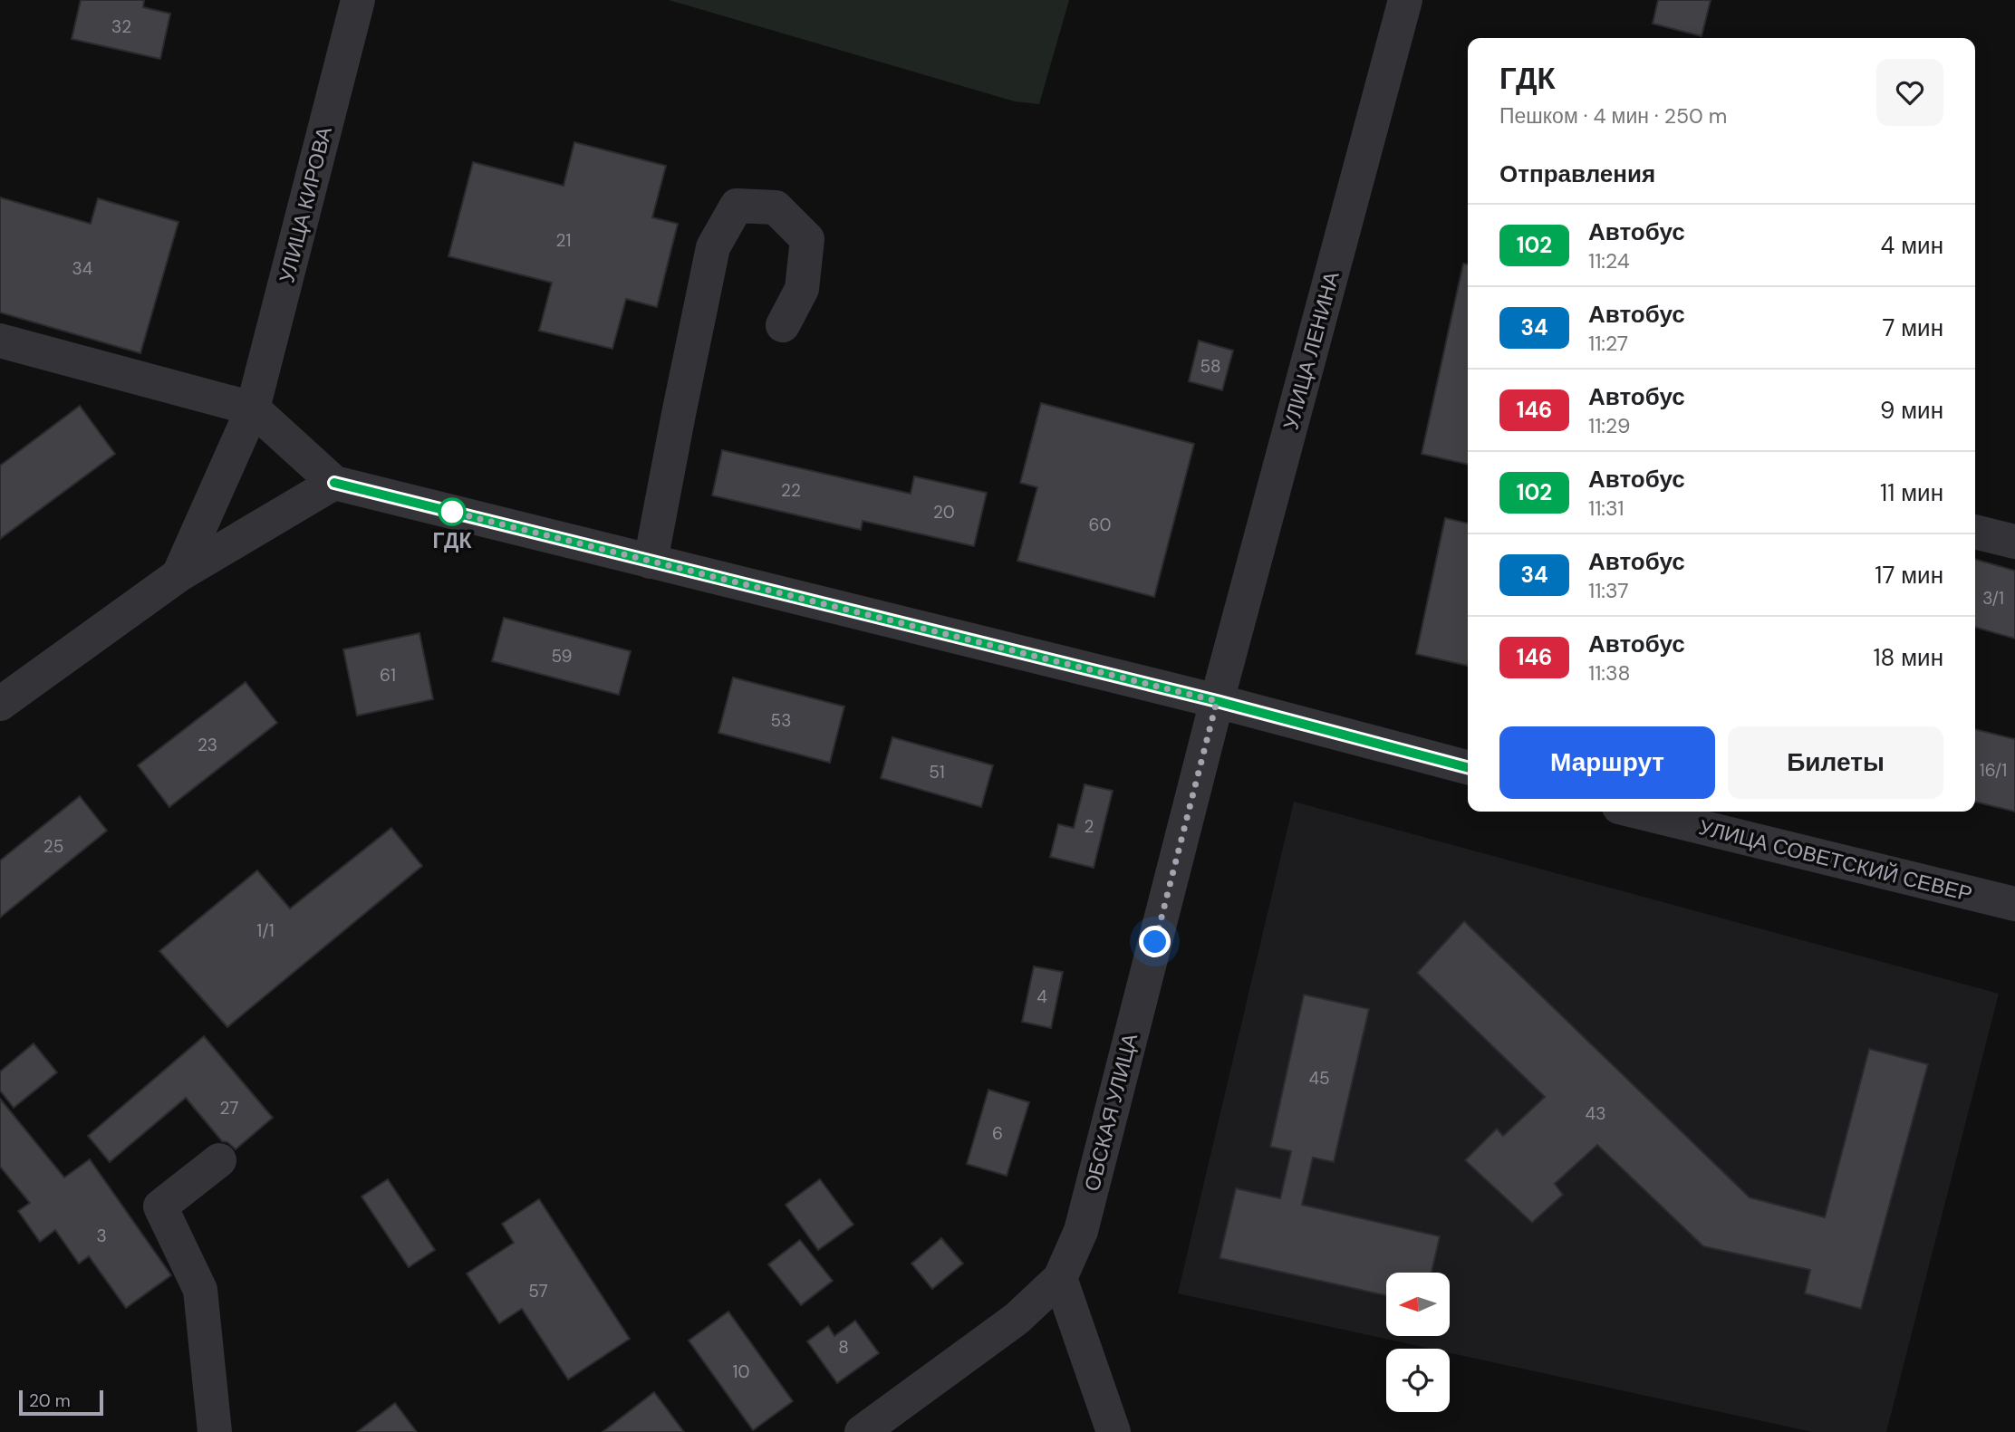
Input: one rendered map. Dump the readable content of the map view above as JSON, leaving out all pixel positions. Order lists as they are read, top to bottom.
{
  "streets": {
    "street": [
      "УЛИЦА КИРОВА",
      "УЛИЦА ЛЕНИНА",
      "УЛИЦА СОВЕТСКИЙ СЕВЕР",
      "ОБСКАЯ УЛИЦА"
    ]
  },
  "crossings": [
    ["УЛИЦА ЛЕНИНА", "ОБСКАЯ УЛИЦА"]
  ],
  "places": ["ГДК"],
  "lines": ["bus line 102"],
  "house_numbers": [
    "32",
    "21",
    "34",
    "58",
    "22",
    "20",
    "60",
    "3/1",
    "59",
    "61",
    "53",
    "23",
    "16/1",
    "51",
    "2",
    "25",
    "1/1",
    "4",
    "45",
    "27",
    "43",
    "6",
    "3",
    "57",
    "8",
    "10"
  ],
  "scale_bar": "20 m",
  "north": "left",
  "page": {
    "heading": [
      ["ГДК", "Пешком · 4 мин · 250 m"],
      "Отправления"
    ],
    "list": [
      {
        "mark": "102",
        "name": "Автобус",
        "note": "11:24",
        "value": "4 мин"
      },
      {
        "mark": "34",
        "name": "Автобус",
        "note": "11:27",
        "value": "7 мин"
      },
      {
        "mark": "146",
        "name": "Автобус",
        "note": "11:29",
        "value": "9 мин"
      },
      {
        "mark": "102",
        "name": "Автобус",
        "note": "11:31",
        "value": "11 мин"
      },
      {
        "mark": "34",
        "name": "Автобус",
        "note": "11:37",
        "value": "17 мин"
      },
      {
        "mark": "146",
        "name": "Автобус",
        "note": "11:38",
        "value": "18 мин"
      }
    ],
    "buttons": ["Маршрут", "Билеты"],
    "scale": "20 m"
  }
}
